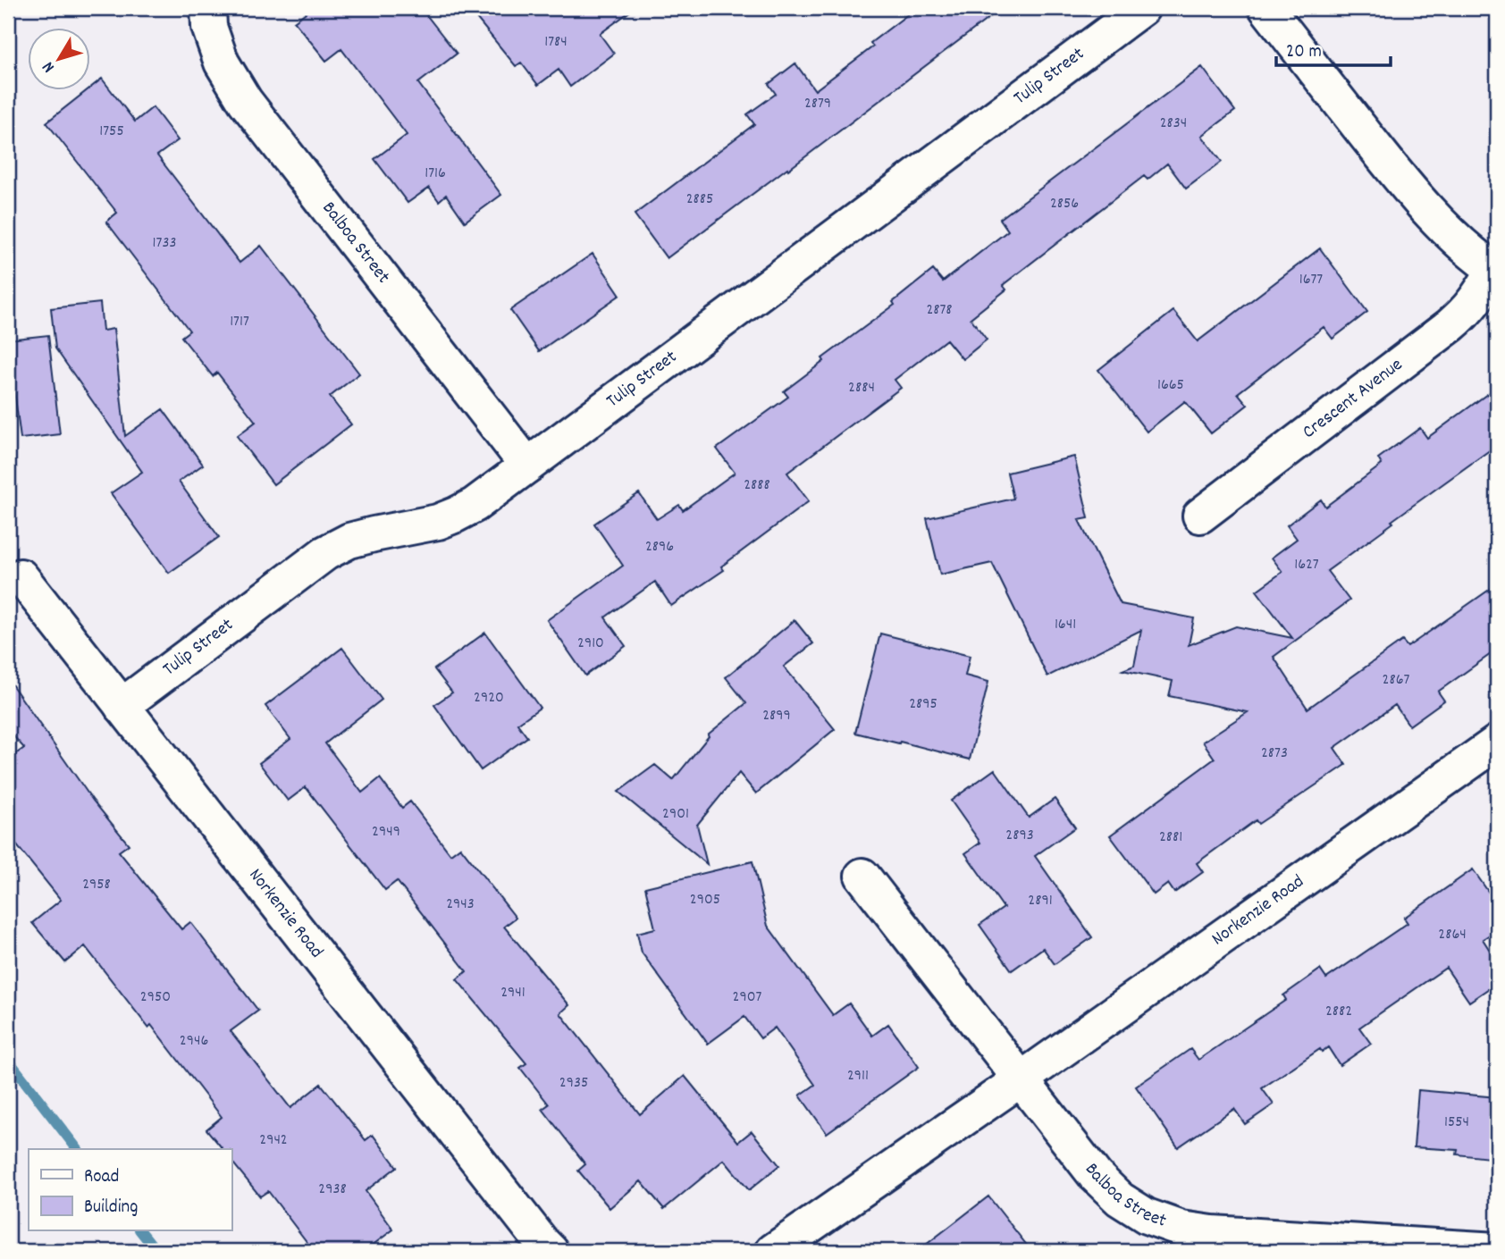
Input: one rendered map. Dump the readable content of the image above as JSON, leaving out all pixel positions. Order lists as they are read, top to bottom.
{
  "streets": {
    "street": [
      "Tulip Street",
      "Balboa Street",
      "Crescent Avenue",
      "Norkenzie Road"
    ]
  },
  "crossings": [
    ["Tulip Street", "Balboa Street"],
    ["Tulip Street", "Norkenzie Road"],
    ["Balboa Street", "Norkenzie Road"]
  ],
  "house_numbers": [
    "1784",
    "2879",
    "2834",
    "1755",
    "1716",
    "2885",
    "2856",
    "1733",
    "1677",
    "2878",
    "1717",
    "1665",
    "2884",
    "2888",
    "2896",
    "1627",
    "1641",
    "2910",
    "2867",
    "2920",
    "2895",
    "2899",
    "2873",
    "2901",
    "2949",
    "2893",
    "2881",
    "2958",
    "2905",
    "2891",
    "2943",
    "2864",
    "2941",
    "2950",
    "2907",
    "2882",
    "2946",
    "2911",
    "2935",
    "1554",
    "2942",
    "2938"
  ],
  "legend": ["Road", "Building"],
  "scale_bar": "20 m",
  "north": "bottom left"
}
